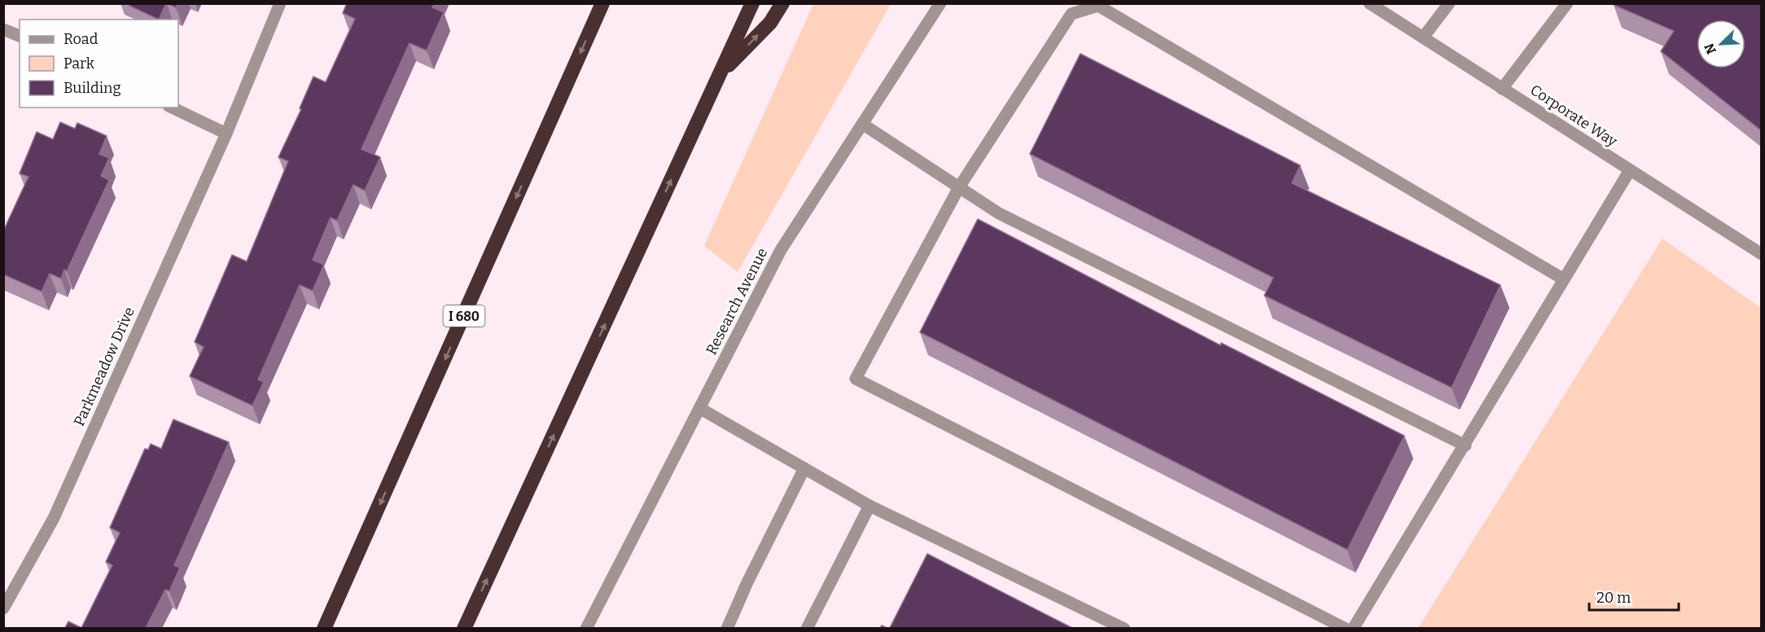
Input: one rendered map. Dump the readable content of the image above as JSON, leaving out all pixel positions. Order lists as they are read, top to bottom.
{
  "streets": {
    "highway": ["I 680"],
    "street": ["Corporate Way", "Research Avenue", "Parkmeadow Drive"]
  },
  "legend": ["Road", "Park", "Building"],
  "scale_bar": "20 m",
  "north": "bottom left"
}
